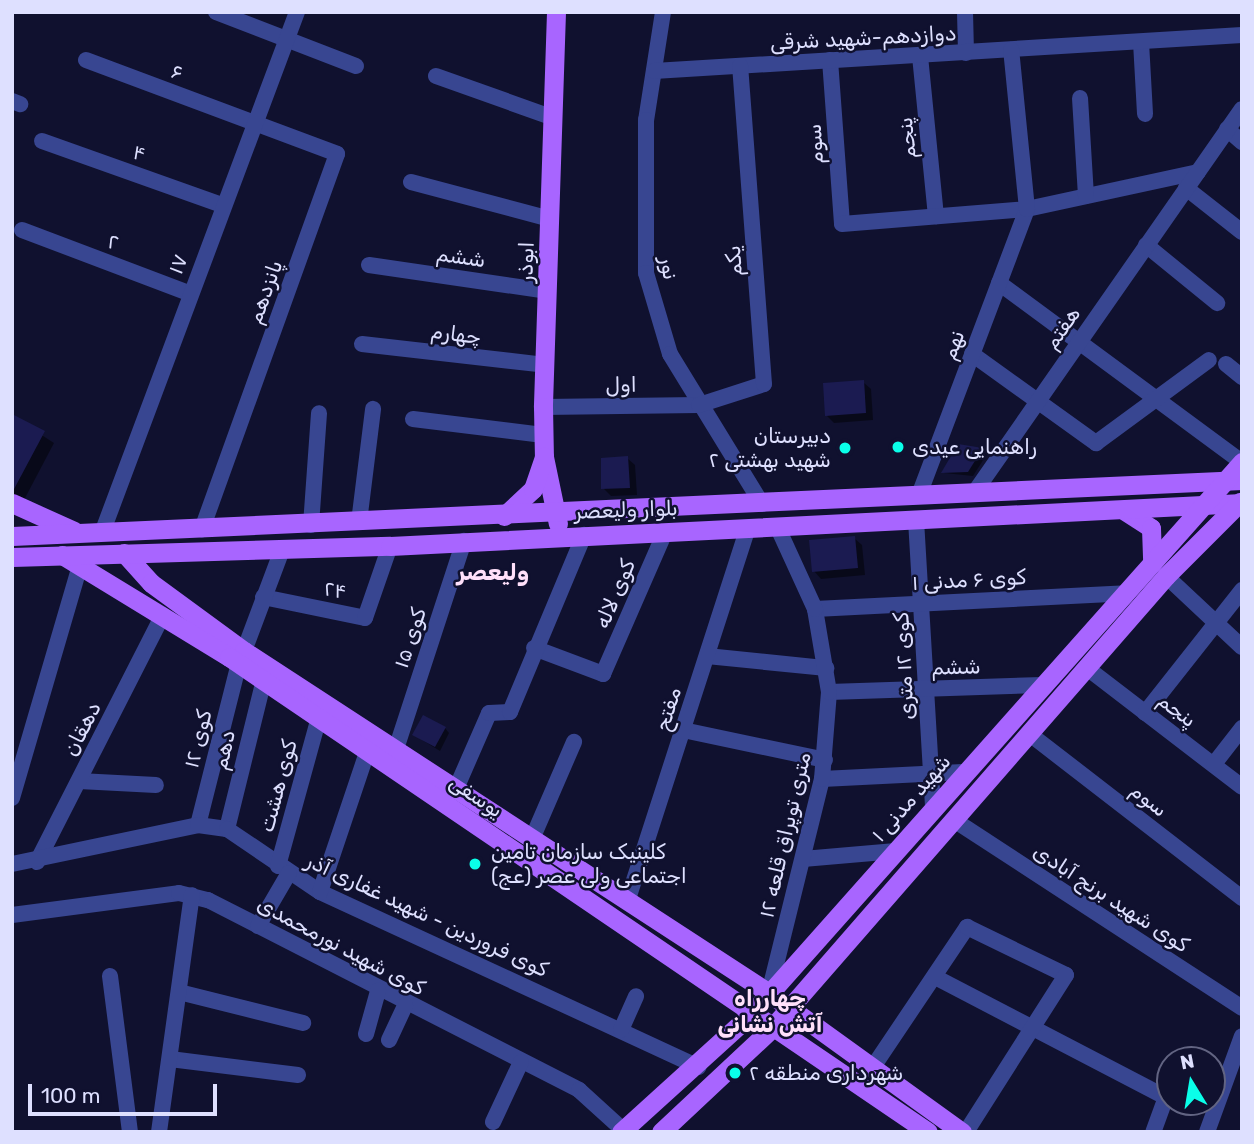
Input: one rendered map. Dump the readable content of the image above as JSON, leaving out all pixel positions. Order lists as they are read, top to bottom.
{
  "streets": {
    "main road": [
      "ابوذر",
      "بلوار ولیعصر",
      "یوسفی",
      "شهید مدنی ۱"
    ],
    "street": [
      "دوازدهم-شهید شرقی",
      "۶",
      "پنجم",
      "سوم",
      "۴",
      "۲",
      "ششم",
      "یکم",
      "۱۷",
      "نور",
      "پانزدهم",
      "هفتم",
      "چهارم",
      "نهم",
      "اول",
      "کوی ۶ مدنی ۱",
      "۲۴",
      "کوی لاله",
      "کوی ۱۵",
      "کوی ۱۲ متری",
      "مفتح",
      "دهقان",
      "کوی ۱۲",
      "دهم",
      "کوی هشت",
      "۱۲ متری توپراق قلعه",
      "کوی شهید برنج آبادی",
      "کوی فروردین - شهید غفاری آذر",
      "کوی شهید نورمحمدی"
    ]
  },
  "crossings": [
    ["دوازدهم-شهید شرقی", "پنجم"],
    ["دوازدهم-شهید شرقی", "سوم"],
    ["دوازدهم-شهید شرقی", "یکم"],
    ["دوازدهم-شهید شرقی", "نور"],
    ["۶", "۱۷"],
    ["۶", "پانزدهم"],
    ["پنجم", "سوم"],
    ["پنجم", "شهید مدنی ۱"],
    ["سوم", "شهید مدنی ۱"],
    ["۴", "۱۷"],
    ["۲", "۱۷"],
    ["ششم", "ابوذر"],
    ["ششم", "کوی ۱۲ متری"],
    ["ششم", "شهید مدنی ۱"],
    ["ششم", "۱۲ متری توپراق قلعه"],
    ["یکم", "نور"],
    ["یکم", "اول"],
    ["ابوذر", "چهارم"],
    ["ابوذر", "اول"],
    ["ابوذر", "بلوار ولیعصر"],
    ["۱۷", "پانزدهم"],
    ["۱۷", "بلوار ولیعصر"],
    ["نور", "اول"],
    ["نور", "بلوار ولیعصر"],
    ["پانزدهم", "بلوار ولیعصر"],
    ["هفتم", "بلوار ولیعصر"],
    ["نهم", "بلوار ولیعصر"],
    ["بلوار ولیعصر", "۲۴"],
    ["بلوار ولیعصر", "کوی لاله"],
    ["بلوار ولیعصر", "کوی ۱۵"],
    ["بلوار ولیعصر", "کوی ۱۲ متری"],
    ["بلوار ولیعصر", "مفتح"],
    ["بلوار ولیعصر", "کوی ۱۲"],
    ["بلوار ولیعصر", "یوسفی"],
    ["بلوار ولیعصر", "شهید مدنی ۱"],
    ["بلوار ولیعصر", "۱۲ متری توپراق قلعه"],
    ["کوی ۶ مدنی ۱", "کوی ۱۲ متری"],
    ["کوی ۶ مدنی ۱", "شهید مدنی ۱"],
    ["کوی ۶ مدنی ۱", "۱۲ متری توپراق قلعه"],
    ["۲۴", "کوی ۱۲"],
    ["کوی ۱۵", "یوسفی"],
    ["کوی ۱۲ متری", "شهید مدنی ۱"],
    ["مفتح", "یوسفی"],
    ["دهقان", "یوسفی"],
    ["دهقان", "کوی فروردین - شهید غفاری آذر"],
    ["کوی ۱۲", "یوسفی"],
    ["کوی ۱۲", "کوی فروردین - شهید غفاری آذر"],
    ["دهم", "یوسفی"],
    ["دهم", "کوی فروردین - شهید غفاری آذر"],
    ["کوی هشت", "یوسفی"],
    ["کوی هشت", "کوی فروردین - شهید غفاری آذر"],
    ["کوی هشت", "کوی شهید نورمحمدی"],
    ["یوسفی", "شهید مدنی ۱"],
    ["یوسفی", "۱۲ متری توپراق قلعه"],
    ["شهید مدنی ۱", "۱۲ متری توپراق قلعه"],
    ["شهید مدنی ۱", "کوی شهید برنج آبادی"],
    ["شهید مدنی ۱", "کوی فروردین - شهید غفاری آذر"],
    ["شهید مدنی ۱", "کوی شهید نورمحمدی"]
  ],
  "districts": ["ولیعصر", "چهارراه آتش نشانی"],
  "places": [
    "راهنمایی عیدی",
    "دبیرستان شهید بهشتی ۲",
    "کلینیک سازمان تامین اجتماعی ولی عصر (عج)",
    "شهرداری منطقه ۲"
  ],
  "scale_bar": "100 m",
  "north": "top"
}
